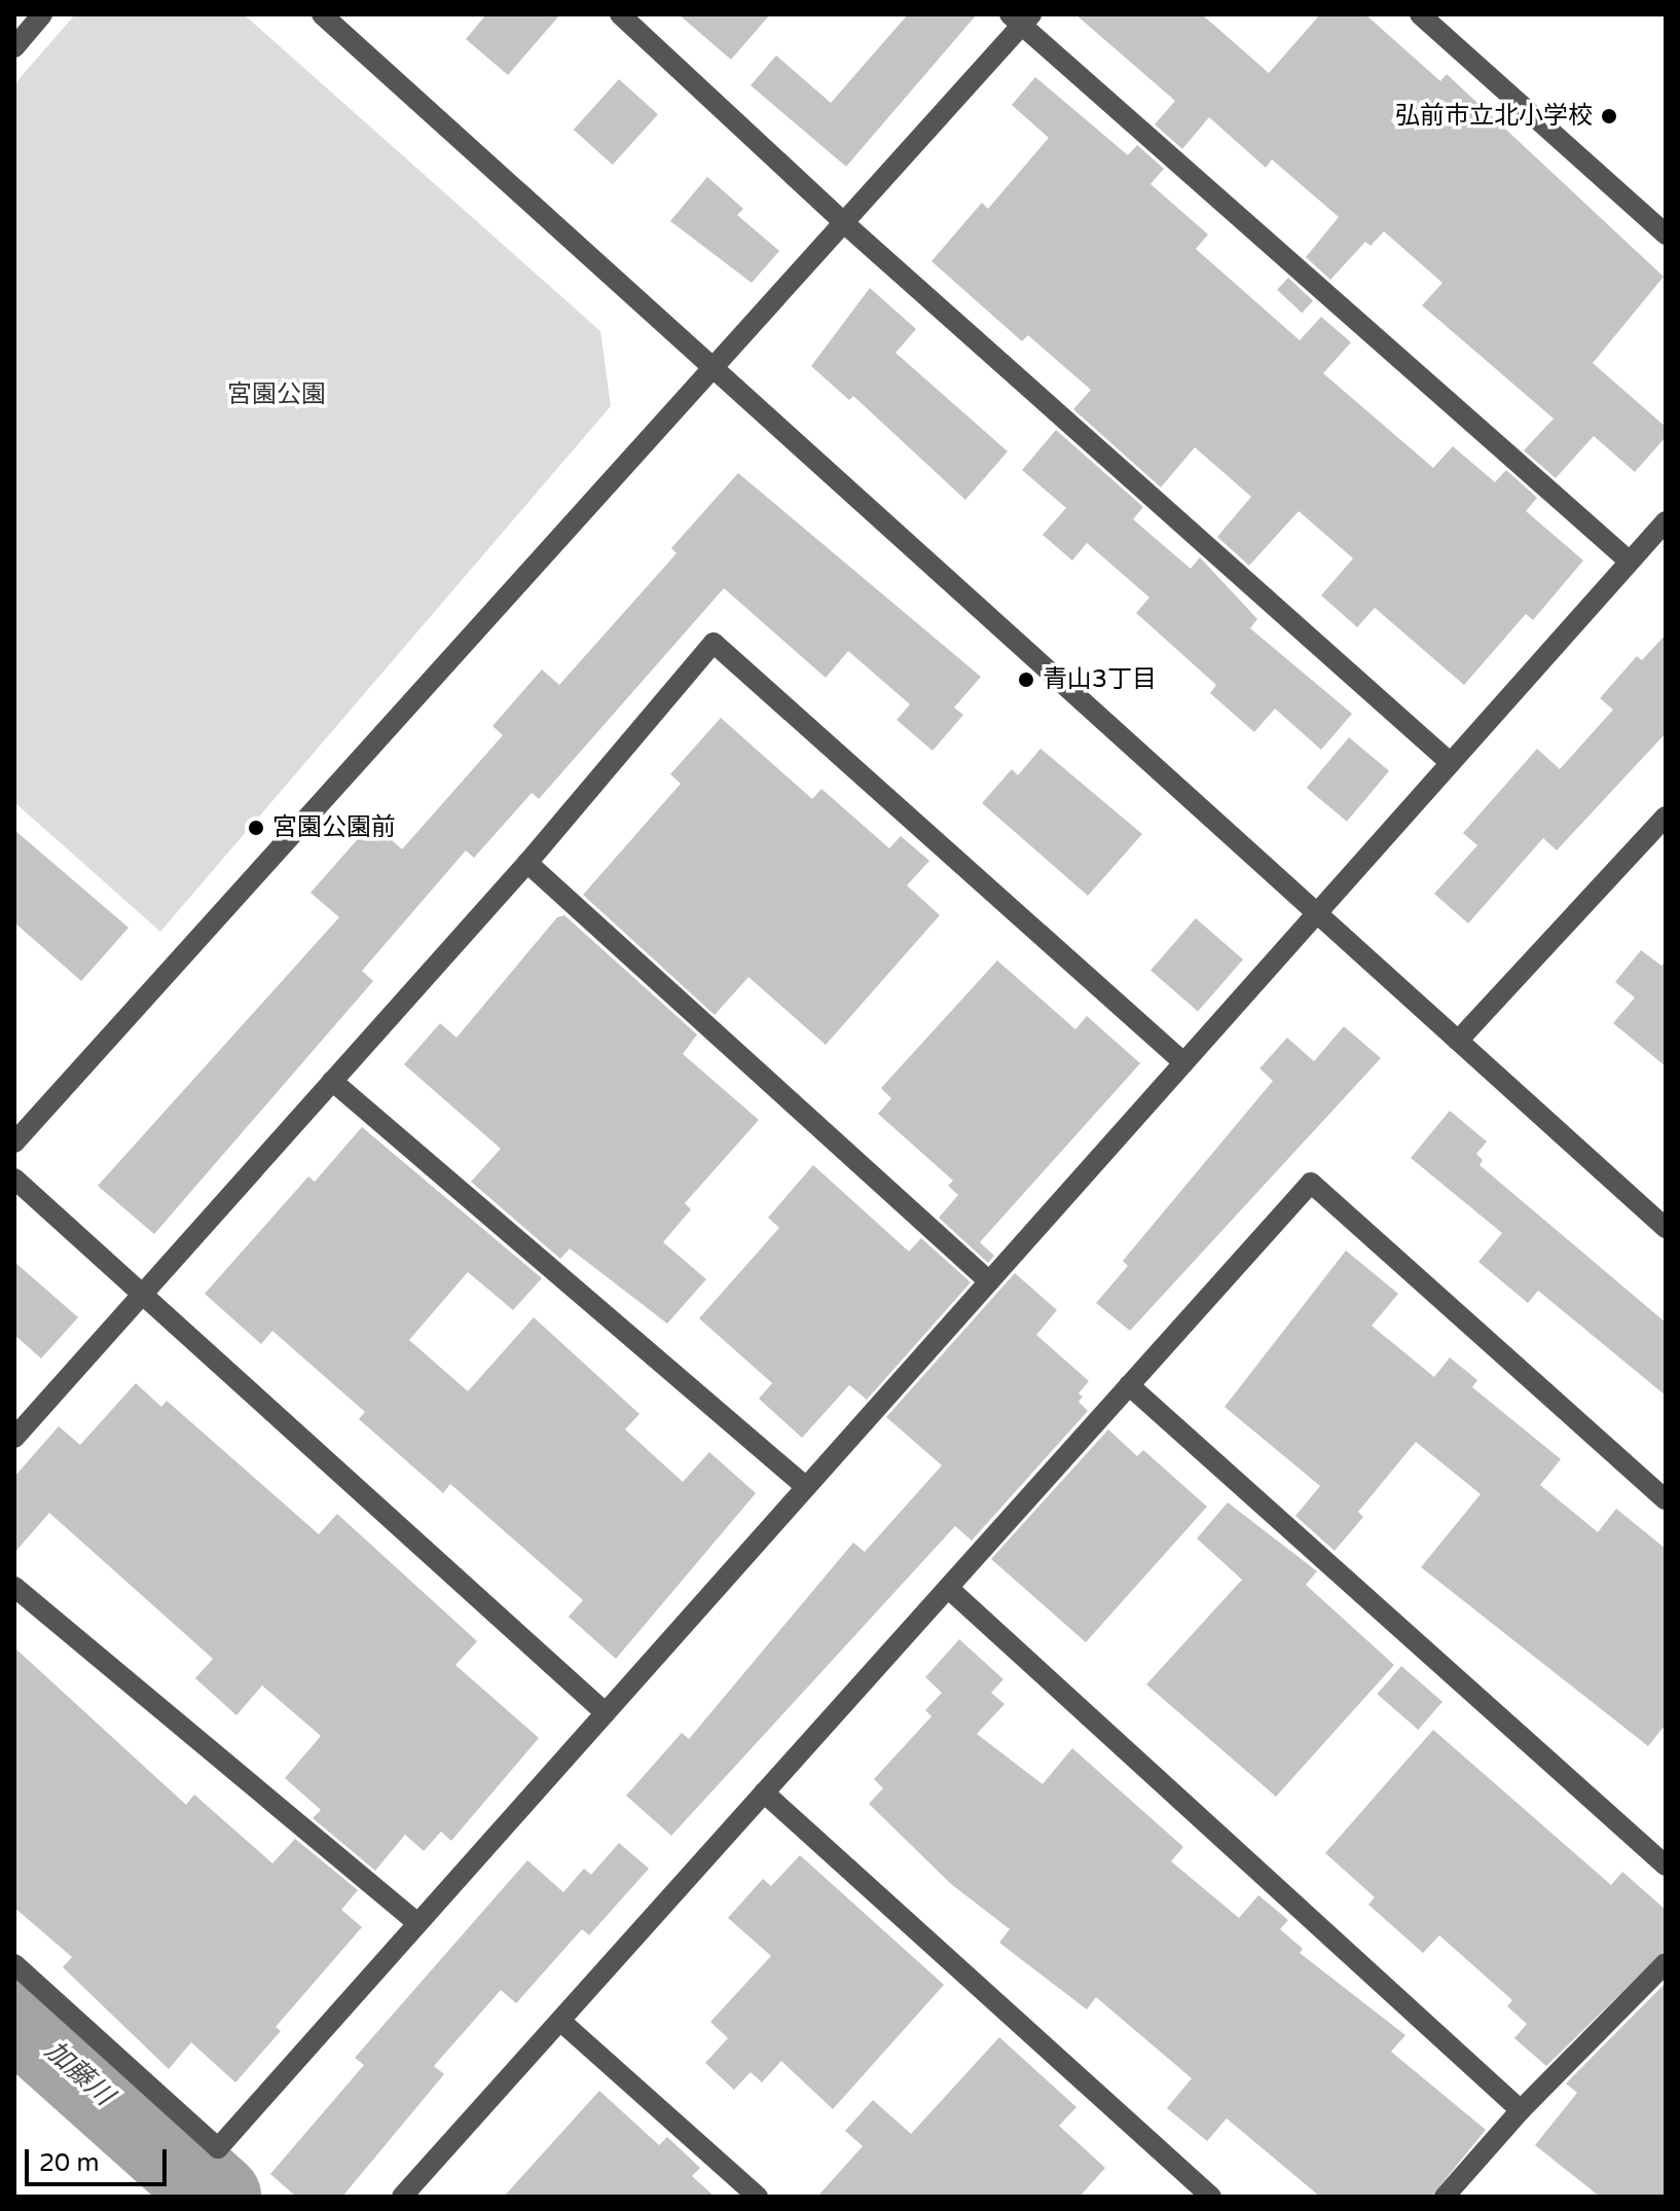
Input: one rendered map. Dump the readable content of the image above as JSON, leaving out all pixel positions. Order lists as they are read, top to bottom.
{
  "water": ["加藤川"],
  "parks": ["宮園公園"],
  "places": ["弘前市立北小学校", "青山3丁目", "宮園公園前"],
  "scale_bar": "20 m"
}
